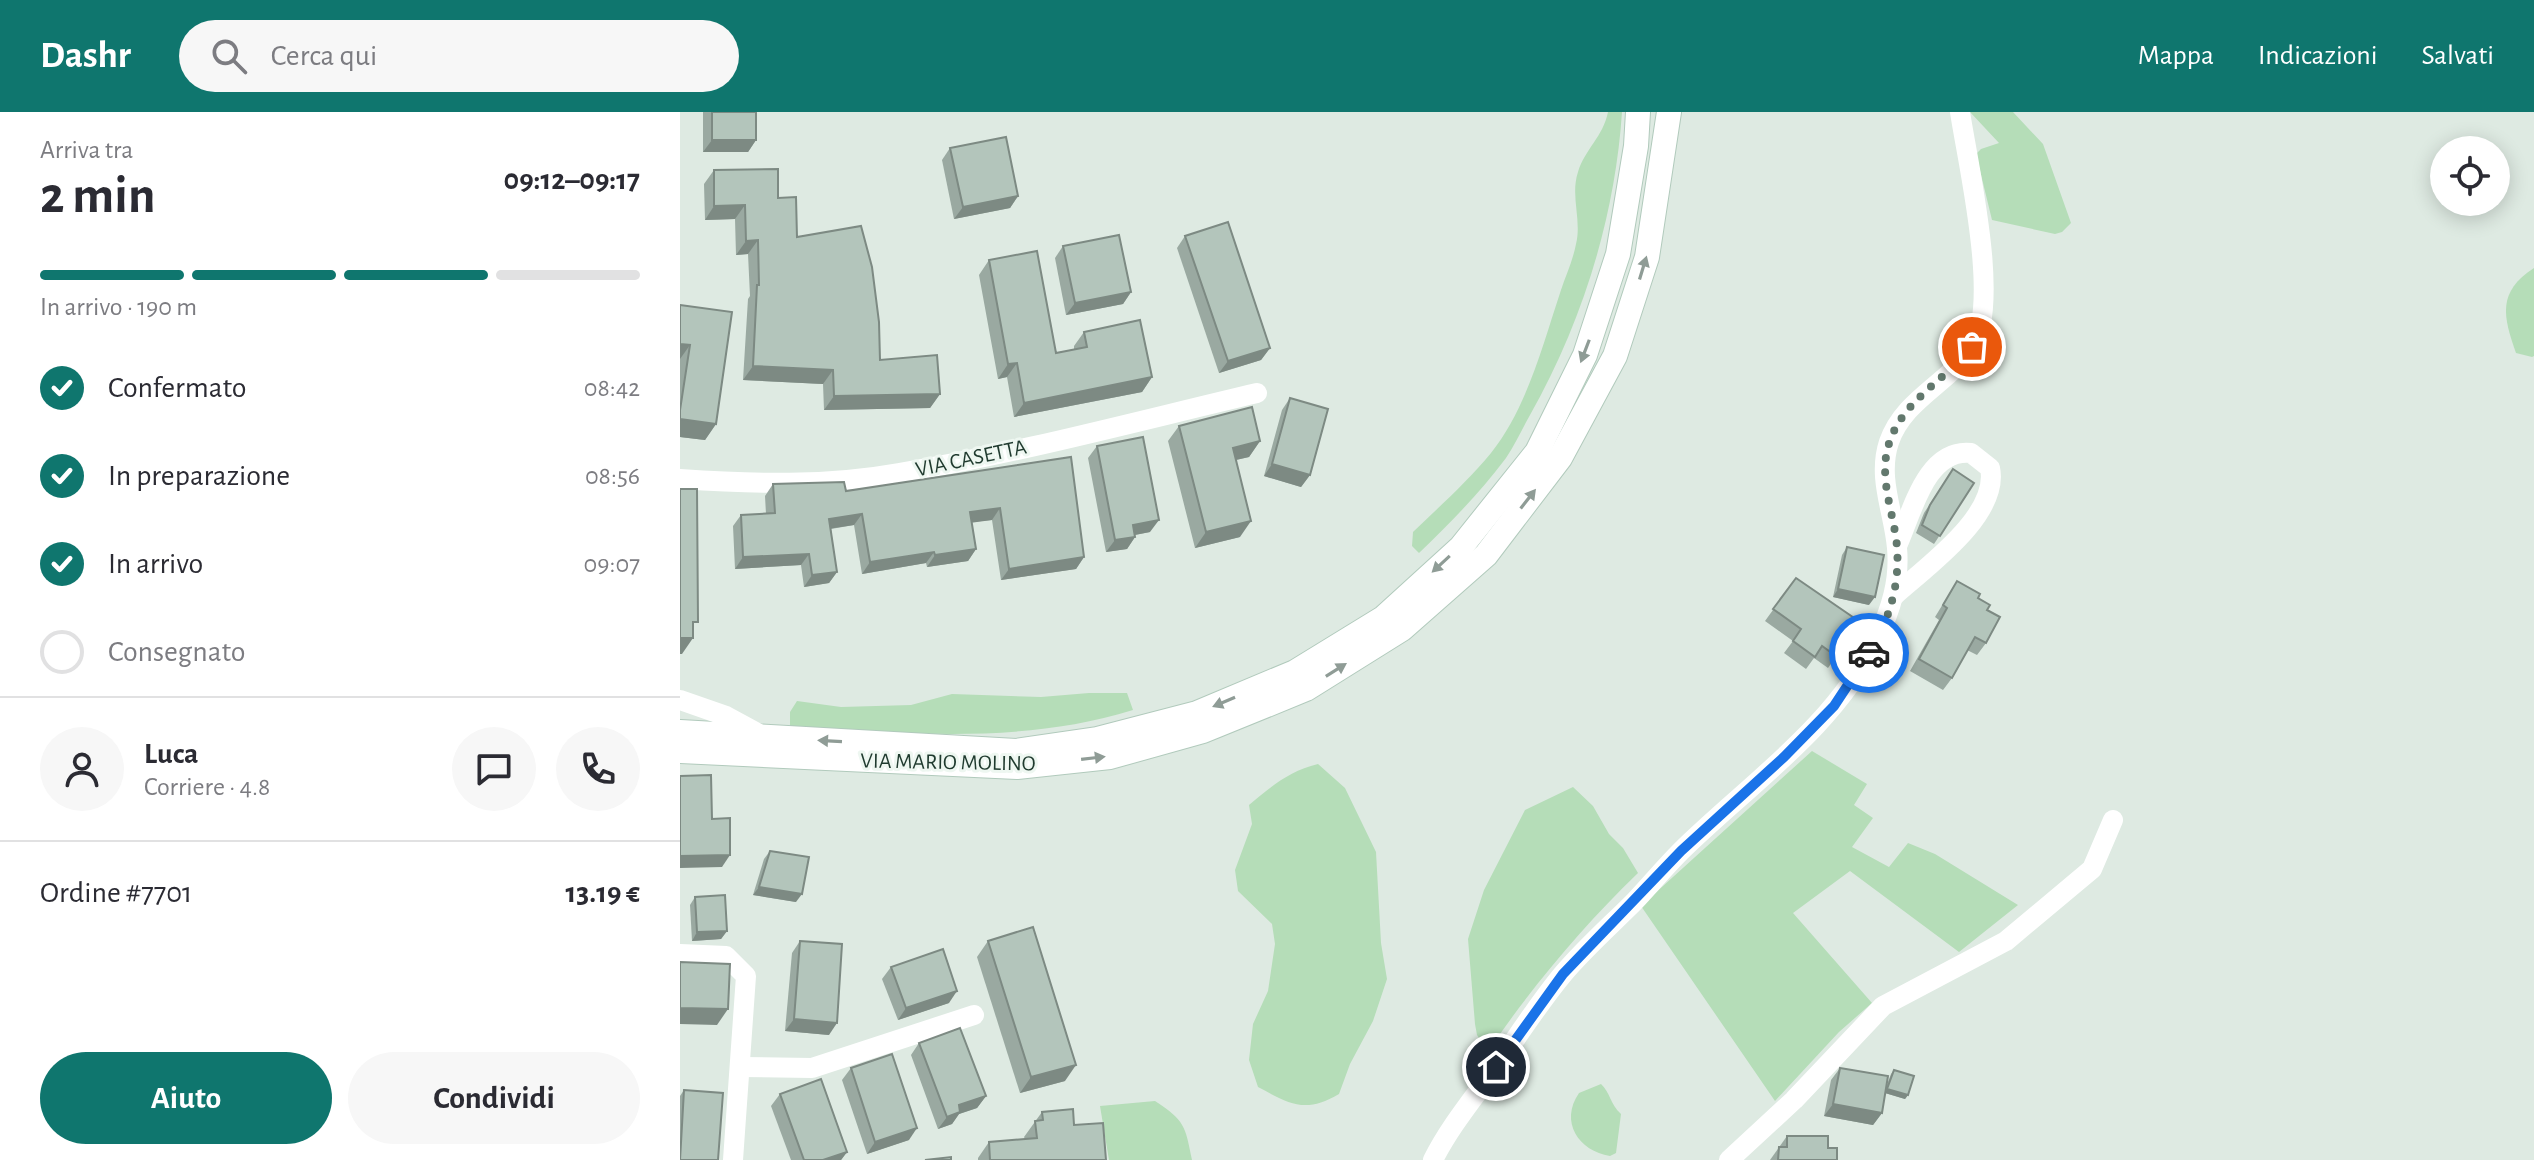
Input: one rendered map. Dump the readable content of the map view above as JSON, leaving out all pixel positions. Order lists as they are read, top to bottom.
{
  "streets": {
    "main road": ["VIA MARIO MOLINO"],
    "street": ["VIA CASETTA"]
  },
  "page": {
    "header": "Dashr",
    "search": "Cerca qui",
    "nav": ["Mappa", "Indicazioni", "Salvati"],
    "heading": ["2 min", "Arriva tra", "09:12–09:17"],
    "panel": [
      "Luca",
      "Corriere · 4.8",
      "Ordine #7701",
      "13.19 €"
    ],
    "bar": "In arrivo · 190 m",
    "list": [
      ["Confermato", "08:42"],
      ["In preparazione", "08:56"],
      ["In arrivo", "09:07"],
      "Consegnato"
    ],
    "buttons": ["Aiuto", "Condividi"]
  }
}
